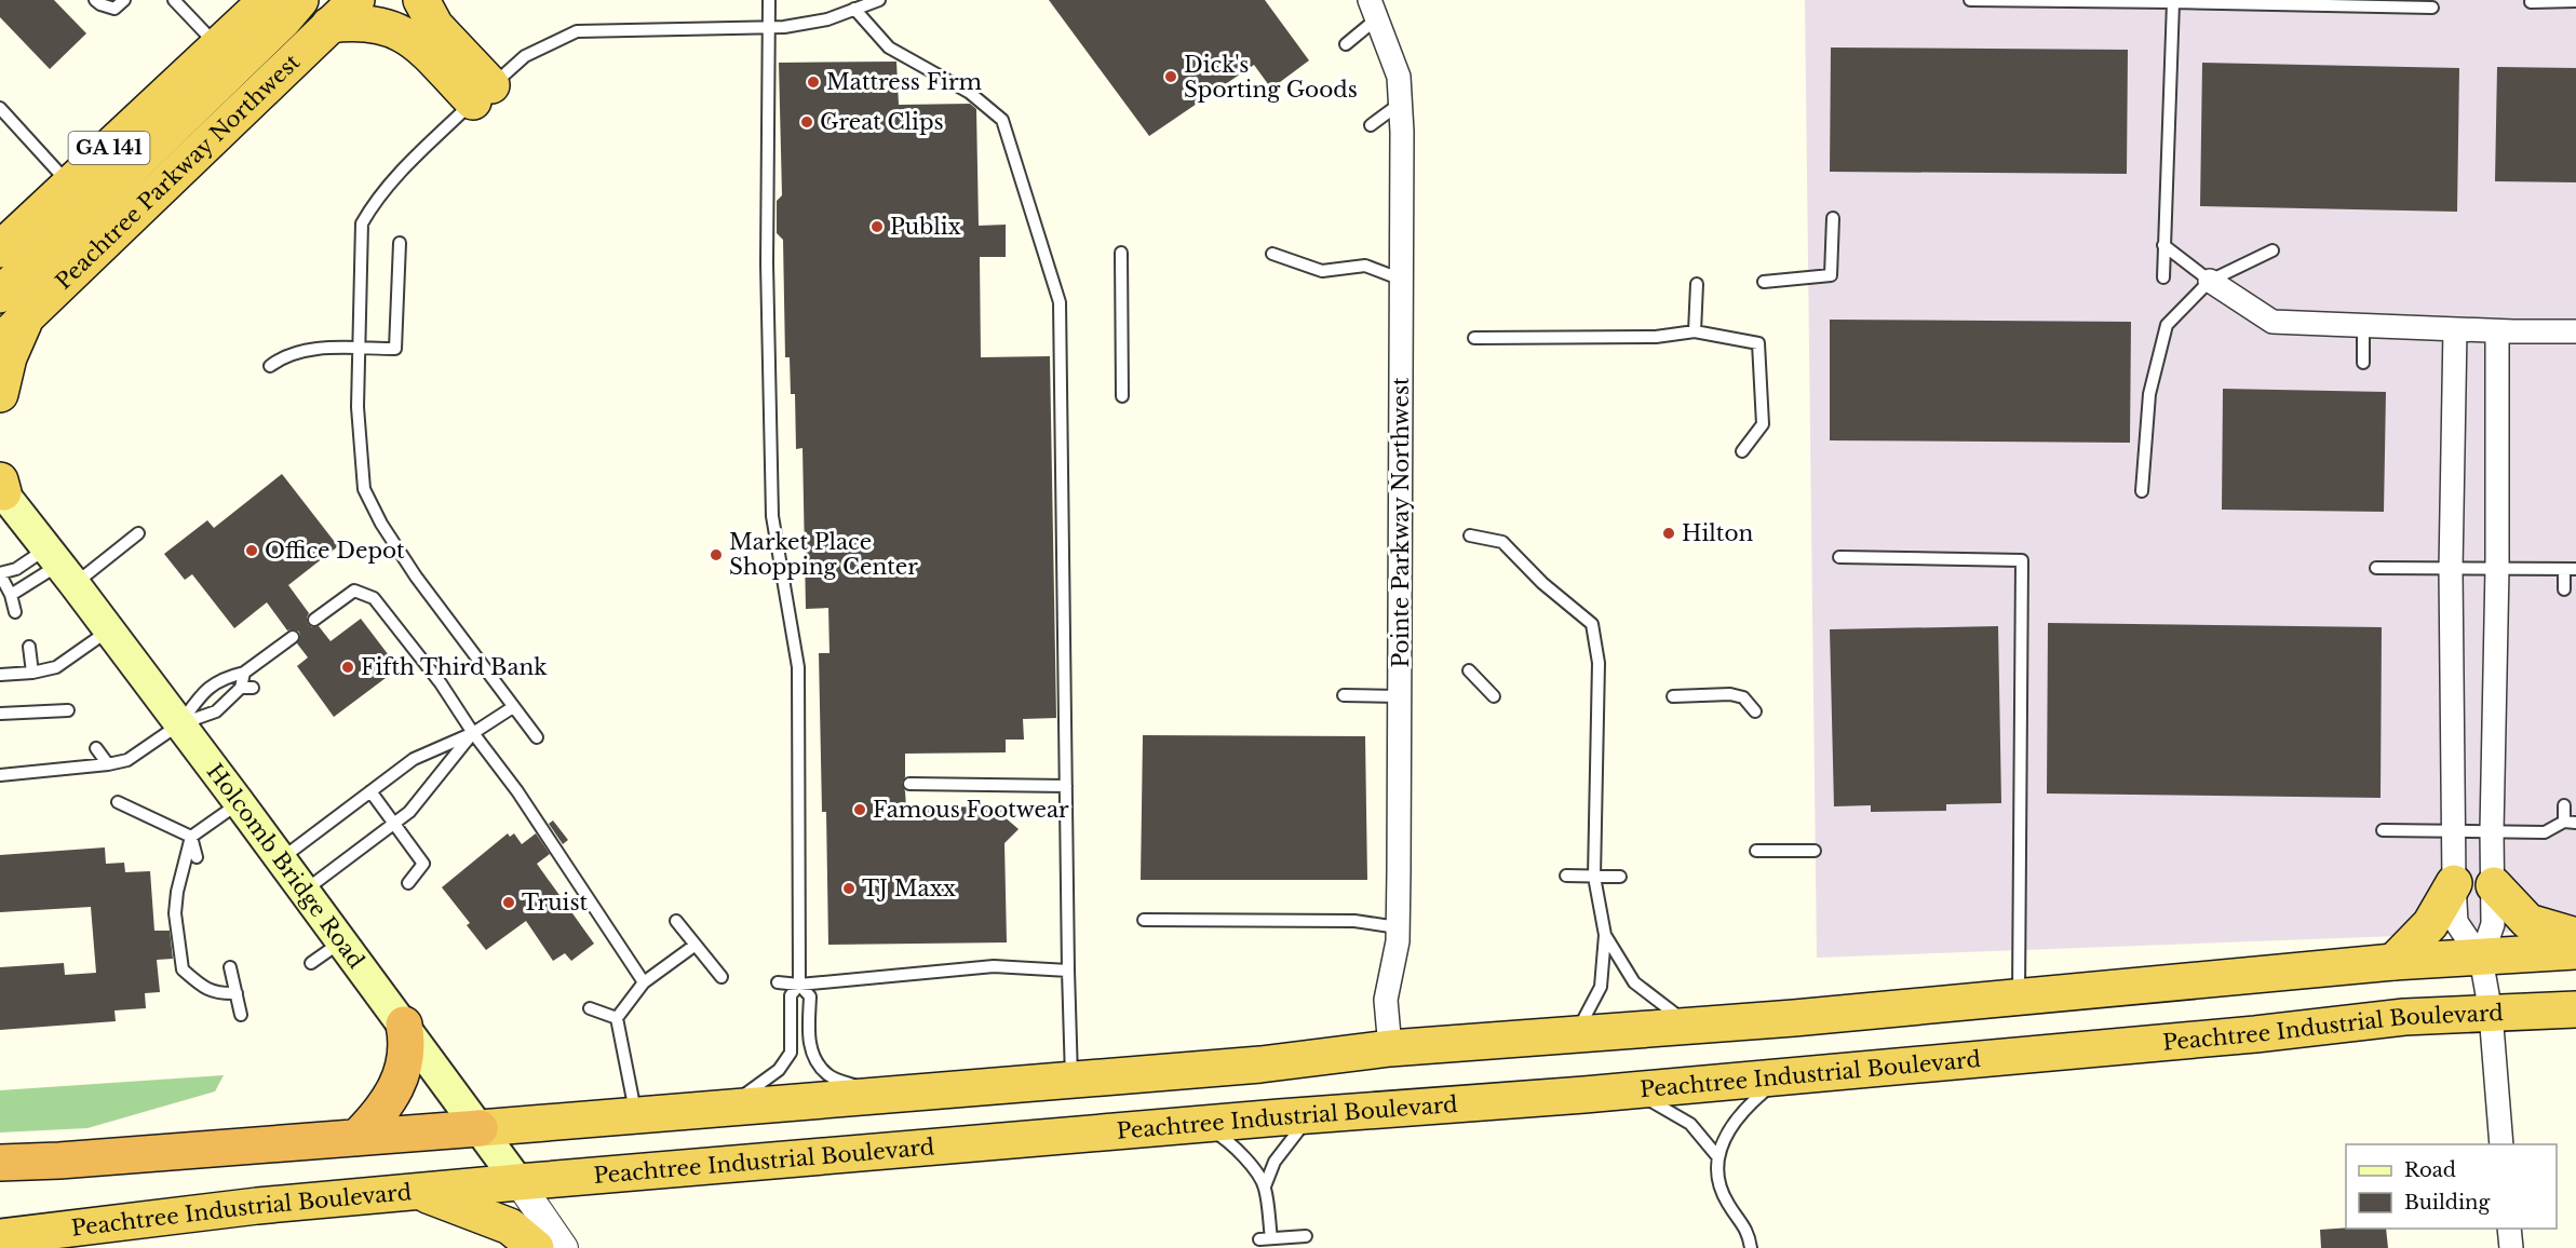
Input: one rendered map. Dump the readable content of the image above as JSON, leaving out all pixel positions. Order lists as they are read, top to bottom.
{
  "streets": {
    "highway": ["GA 141", "Peachtree Parkway Northwest", "Peachtree Industrial Boulevard"],
    "main road": ["Holcomb Bridge Road"],
    "street": ["Pointe Parkway Northwest"]
  },
  "crossings": [
    ["Holcomb Bridge Road", "Peachtree Industrial Boulevard"]
  ],
  "places": [
    "Dick's Sporting Goods",
    "Mattress Firm",
    "Great Clips",
    "Publix",
    "Hilton",
    "Office Depot",
    "Market Place Shopping Center",
    "Fifth Third Bank",
    "Famous Footwear",
    "TJ Maxx",
    "Truist"
  ],
  "legend": ["Road", "Building"]
}
